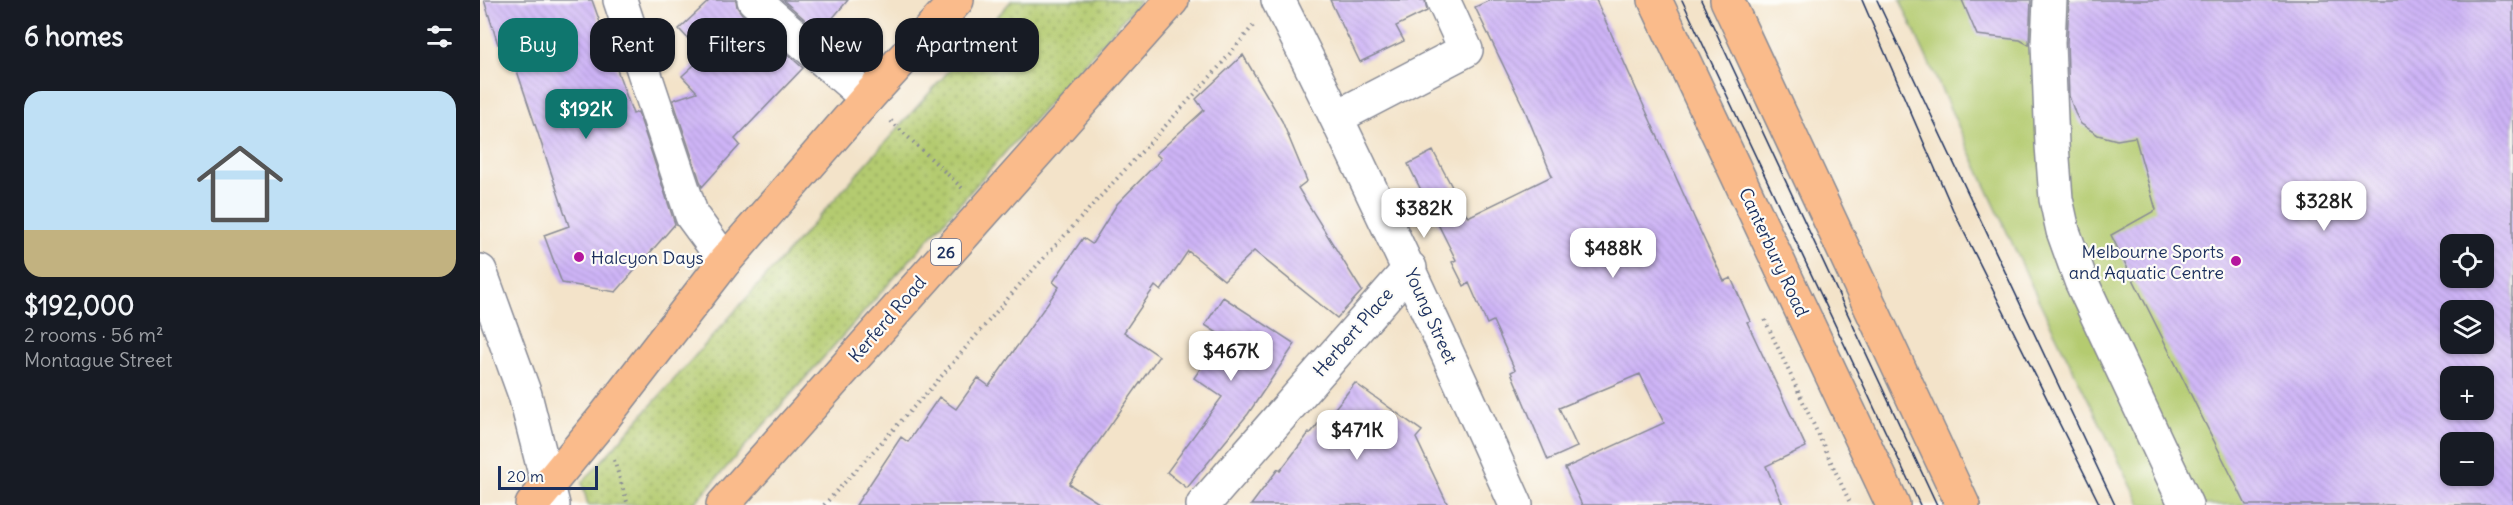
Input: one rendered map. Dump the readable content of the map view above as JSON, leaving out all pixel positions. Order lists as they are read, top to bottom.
{
  "streets": {
    "main road": ["26", "Canterbury Road", "Kerferd Road"],
    "street": ["Young Street", "Herbert Place"]
  },
  "crossings": [
    ["Young Street", "Herbert Place"]
  ],
  "places": ["Halcyon Days", "Melbourne Sports and Aquatic Centre"],
  "scale_bar": "20 m",
  "page": {
    "heading": "6 homes",
    "chip": [
      "Buy",
      "Rent",
      "Filters",
      "New",
      "Apartment"
    ],
    "list": [
      {
        "name": "$192,000",
        "note": "2 rooms · 56 m² · Montague Street"
      }
    ],
    "price": [
      "$192K",
      "$328K",
      "$382K",
      "$488K",
      "$467K",
      "$471K"
    ],
    "map_buttons": ["+", "−"],
    "scale": "20 m"
  }
}
